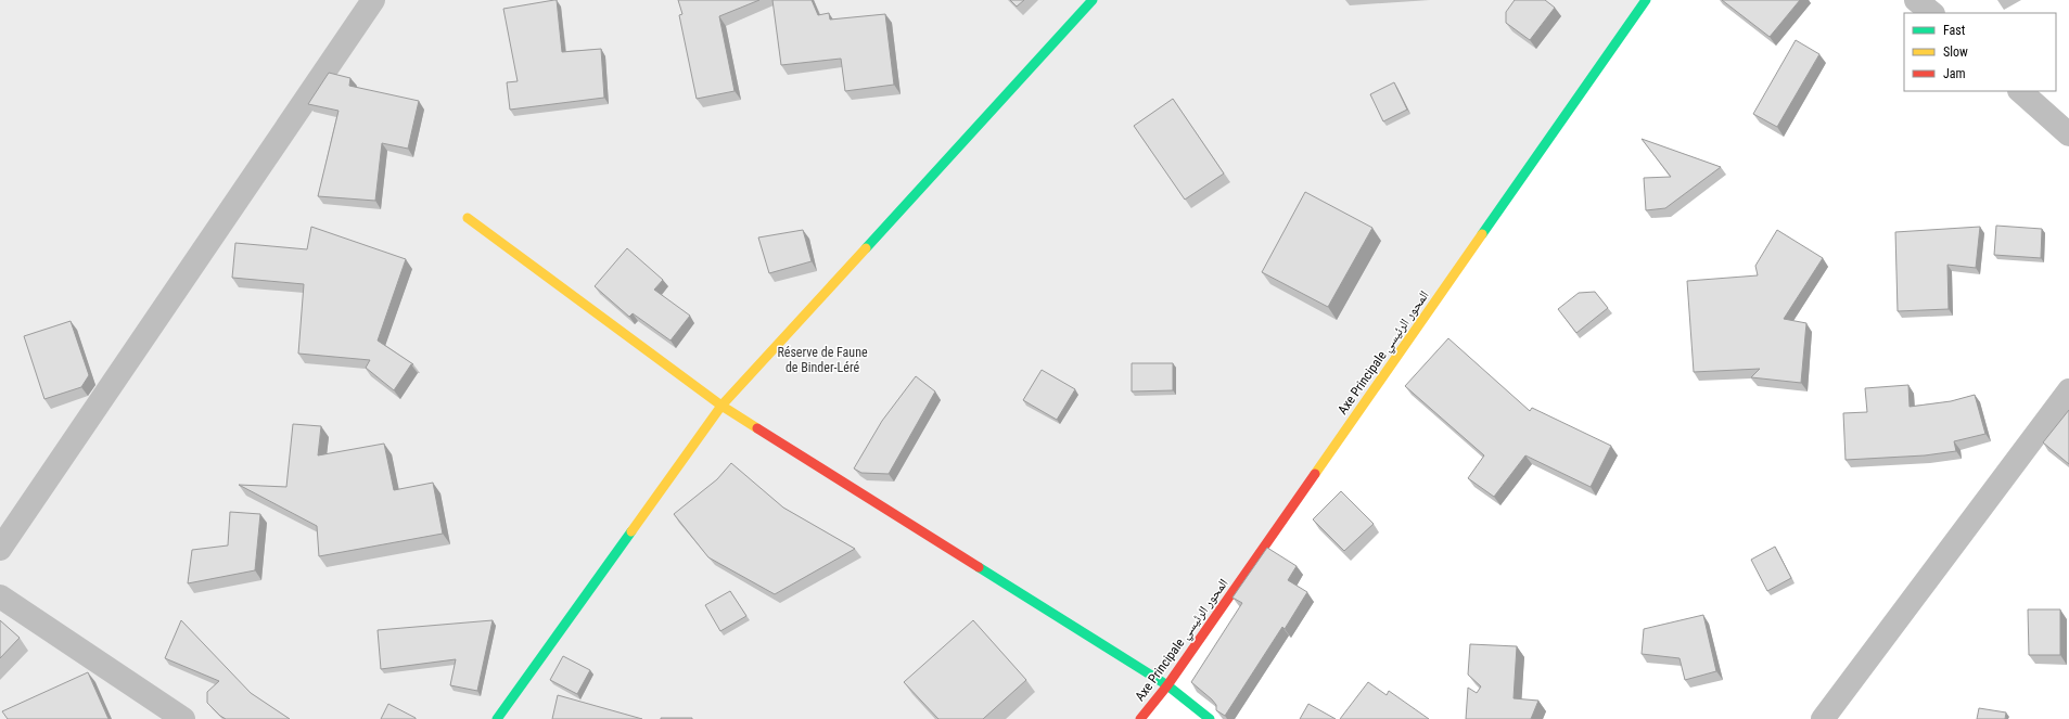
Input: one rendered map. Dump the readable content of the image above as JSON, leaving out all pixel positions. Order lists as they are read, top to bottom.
{
  "streets": {
    "street": ["Axe Principale المحور الرئيسي"]
  },
  "parks": ["Réserve de Faune de Binder-Léré"],
  "legend": ["Fast", "Slow", "Jam"]
}
